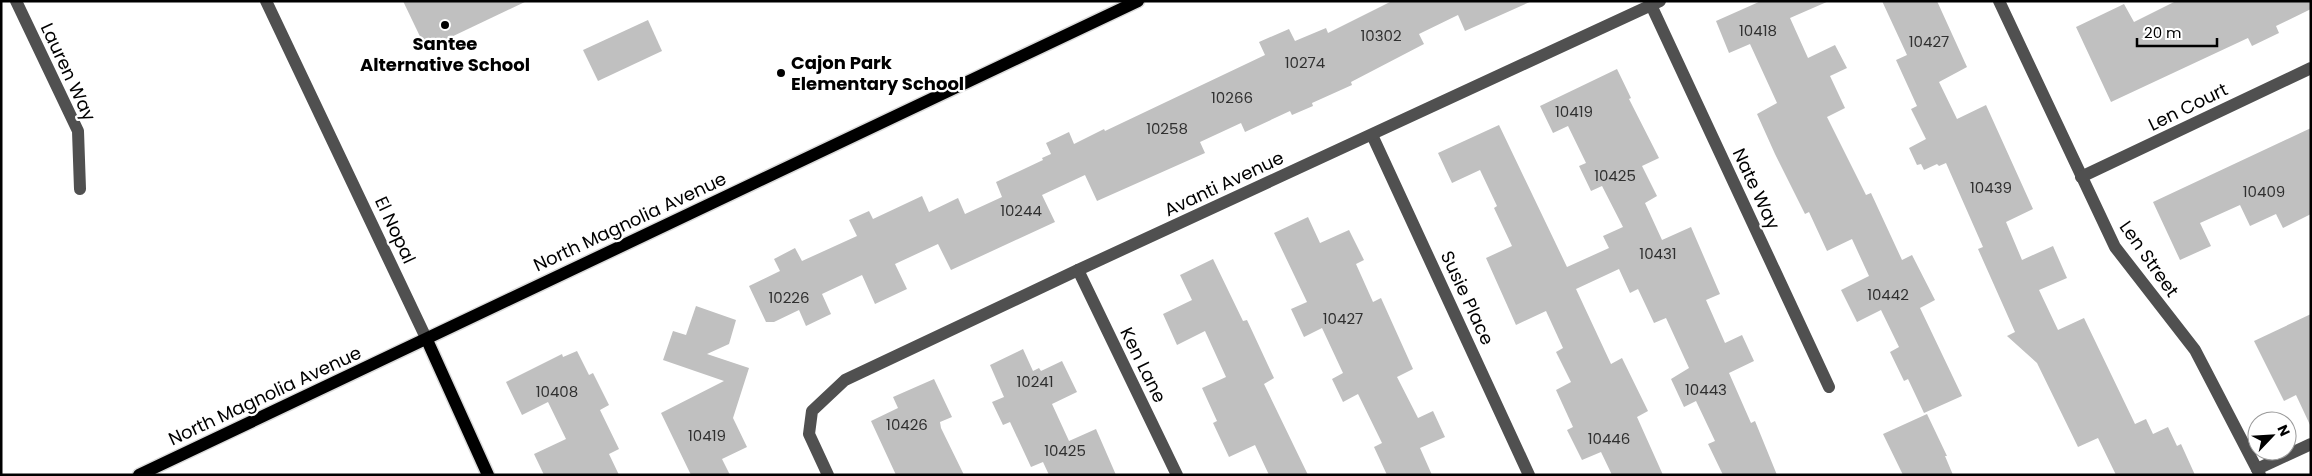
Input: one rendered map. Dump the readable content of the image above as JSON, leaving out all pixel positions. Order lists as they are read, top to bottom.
{
  "streets": {
    "main road": ["North Magnolia Avenue", "El Nopal"],
    "street": [
      "Lauren Way",
      "Len Court",
      "Avanti Avenue",
      "Nate Way",
      "Len Street",
      "Susie Place",
      "Ken Lane"
    ]
  },
  "crossings": [
    ["Len Court", "Len Street"],
    ["Avanti Avenue", "Nate Way"],
    ["Avanti Avenue", "Susie Place"],
    ["Avanti Avenue", "Ken Lane"],
    ["North Magnolia Avenue", "El Nopal"]
  ],
  "places": ["Santee Alternative School", "Cajon Park Elementary School"],
  "house_numbers": [
    "10418",
    "10302",
    "10427",
    "10274",
    "10266",
    "10419",
    "10258",
    "10425",
    "10439",
    "10409",
    "10244",
    "10431",
    "10442",
    "10226",
    "10427",
    "10241",
    "10443",
    "10408",
    "10426",
    "10419",
    "10446",
    "10425"
  ],
  "scale_bar": "20 m",
  "north": "top right"
}
